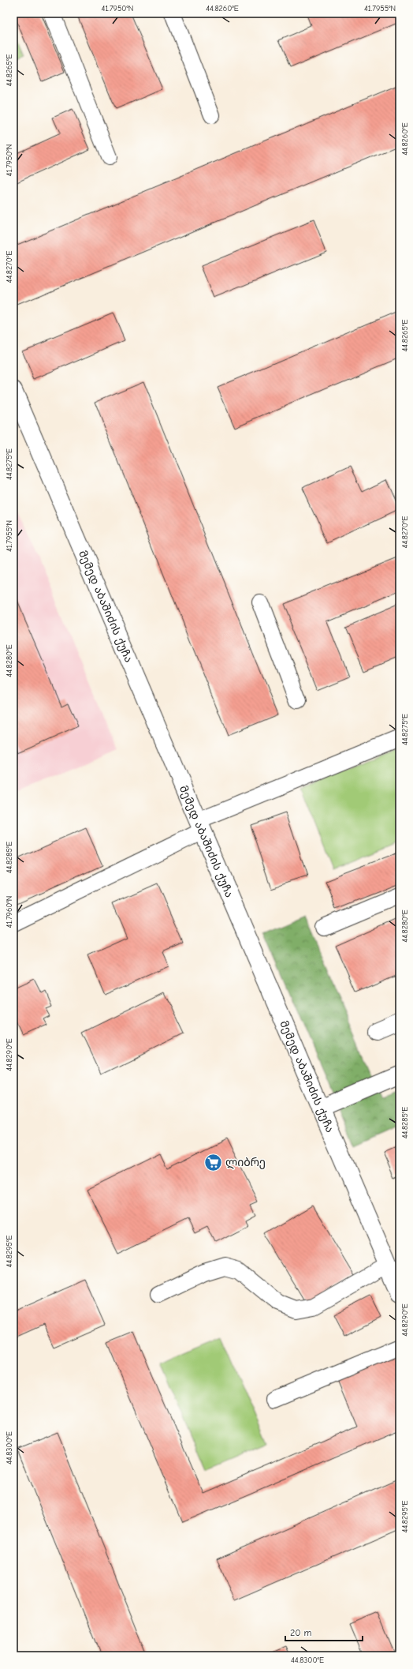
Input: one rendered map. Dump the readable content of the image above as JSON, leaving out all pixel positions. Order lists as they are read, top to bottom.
{
  "streets": {
    "street": ["მემედ აბაშიძის ქუჩა"]
  },
  "places": {
    "supermarket": ["ლიბრე"]
  },
  "scale_bar": "20 m",
  "coordinates": [
    "41.7950°N",
    "44.8260°E",
    "41.7955°N",
    "44.8265°E",
    "44.8270°E",
    "44.8275°E",
    "44.8280°E",
    "44.8285°E",
    "41.7960°N",
    "44.8290°E",
    "44.8295°E",
    "44.8300°E"
  ]
}
